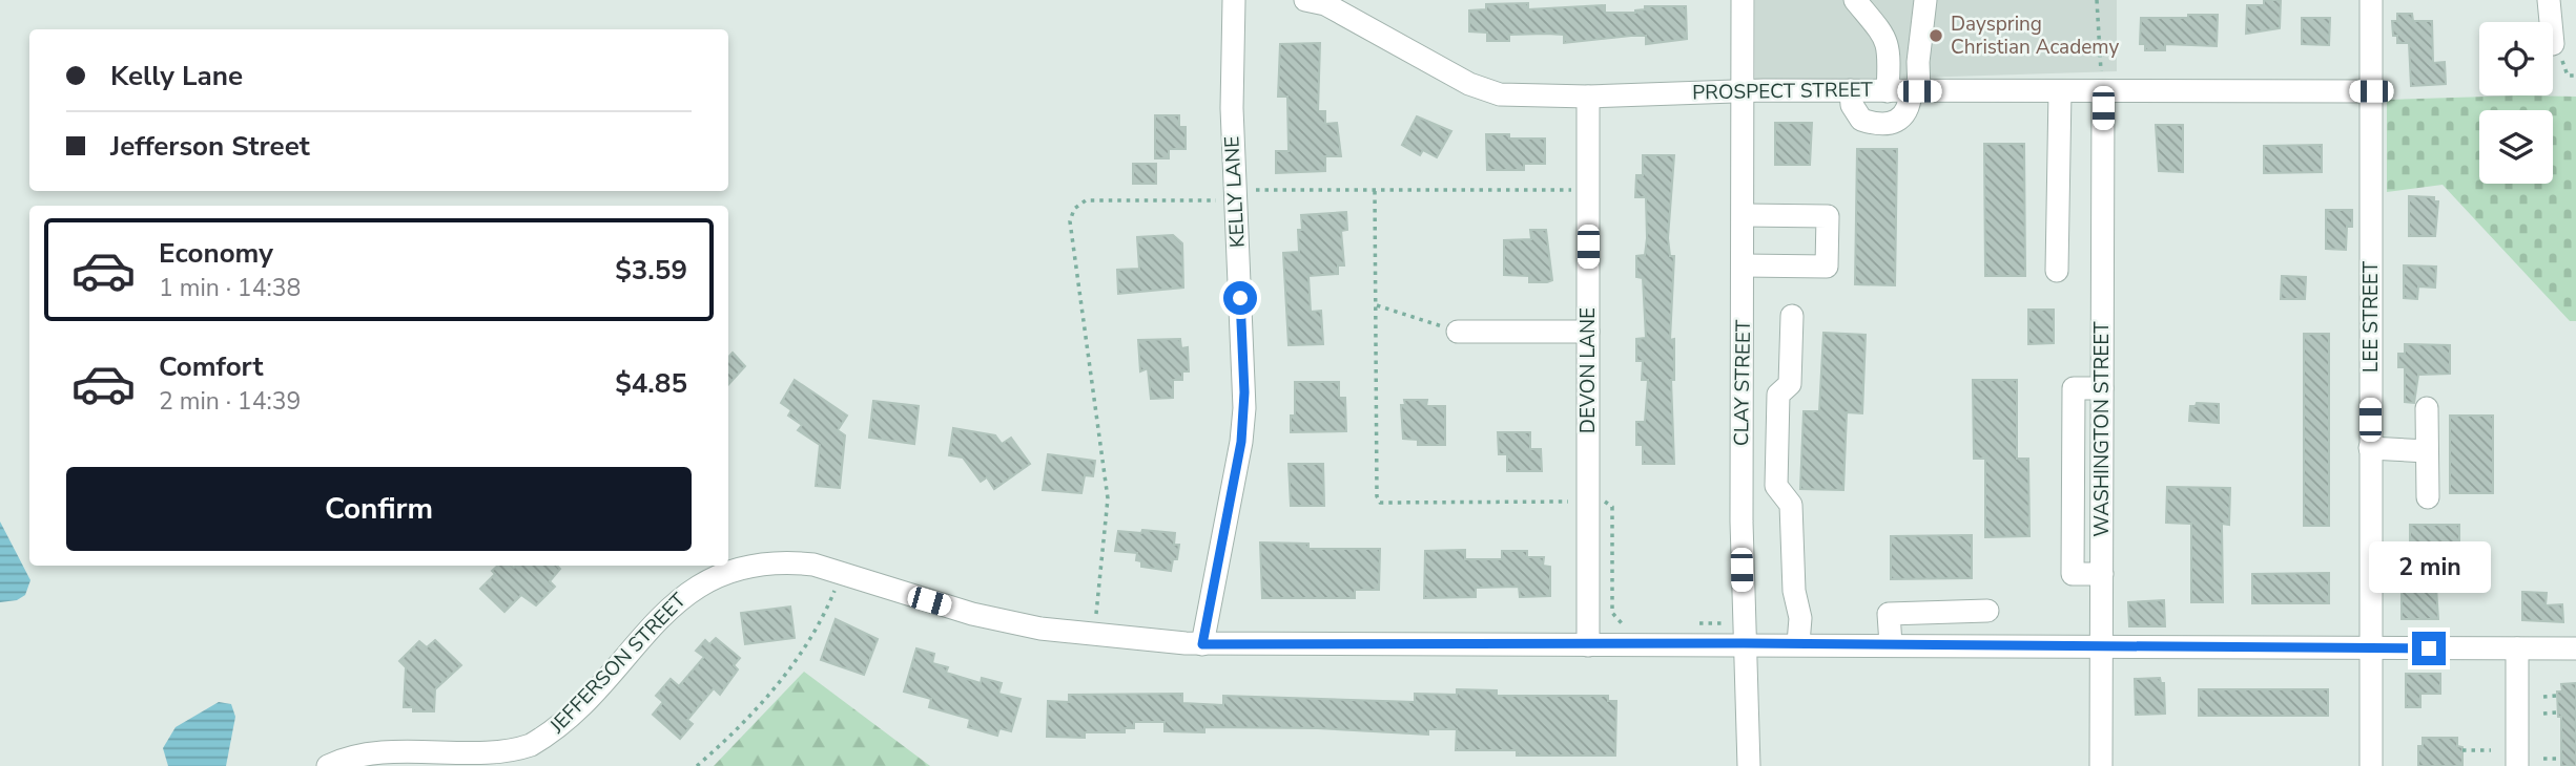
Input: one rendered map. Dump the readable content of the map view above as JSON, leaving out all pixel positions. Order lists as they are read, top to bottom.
{
  "streets": {
    "street": [
      "PROSPECT STREET",
      "KELLY LANE",
      "LEE STREET",
      "DEVON LANE",
      "CLAY STREET",
      "WASHINGTON STREET",
      "JEFFERSON STREET"
    ]
  },
  "crossings": [
    ["PROSPECT STREET", "LEE STREET"],
    ["PROSPECT STREET", "DEVON LANE"],
    ["PROSPECT STREET", "CLAY STREET"],
    ["PROSPECT STREET", "WASHINGTON STREET"],
    ["KELLY LANE", "JEFFERSON STREET"],
    ["LEE STREET", "JEFFERSON STREET"],
    ["DEVON LANE", "JEFFERSON STREET"],
    ["CLAY STREET", "JEFFERSON STREET"],
    ["WASHINGTON STREET", "JEFFERSON STREET"]
  ],
  "places": ["Dayspring Christian Academy"],
  "page": {
    "banner": ["Kelly Lane", "Jefferson Street"],
    "list": [
      {
        "name": "Economy",
        "note": "1 min · 14:38",
        "value": "$3.59"
      },
      {
        "name": "Comfort",
        "note": "2 min · 14:39",
        "value": "$4.85"
      }
    ],
    "buttons": "Confirm",
    "bubble": "2 min"
  }
}
